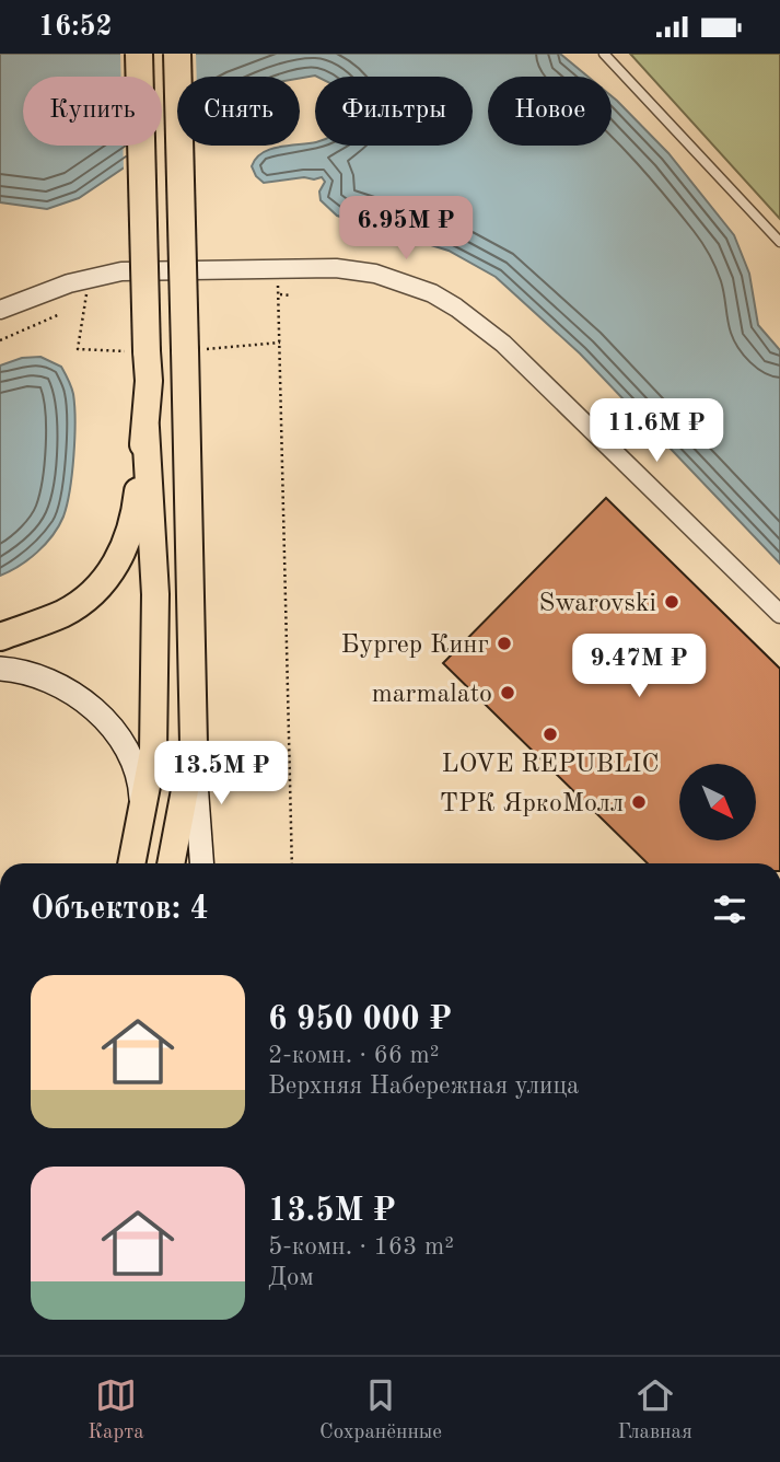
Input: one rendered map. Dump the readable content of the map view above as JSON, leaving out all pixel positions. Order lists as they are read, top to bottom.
{
  "places": [
    "Swarovski",
    "Бургер Кинг",
    "marmalato",
    "LOVE REPUBLIC",
    "ТРК ЯркоМолл"
  ],
  "north": "bottom right",
  "page": {
    "status": "16:52",
    "chip": [
      "Купить",
      "Снять",
      "Фильтры",
      "Новое"
    ],
    "price": [
      "6.95M ₽",
      "11.6M ₽",
      "9.47M ₽",
      "13.5M ₽"
    ],
    "heading": "Объектов: 4",
    "list": [
      {
        "name": "6 950 000 ₽",
        "note": "2-комн. · 66 m² · Верхняя Набережная улица"
      },
      {
        "name": "13.5M ₽",
        "note": "5-комн. · 163 m² · Дом"
      }
    ],
    "tabs": ["Карта", "Сохранённые", "Главная"]
  }
}
